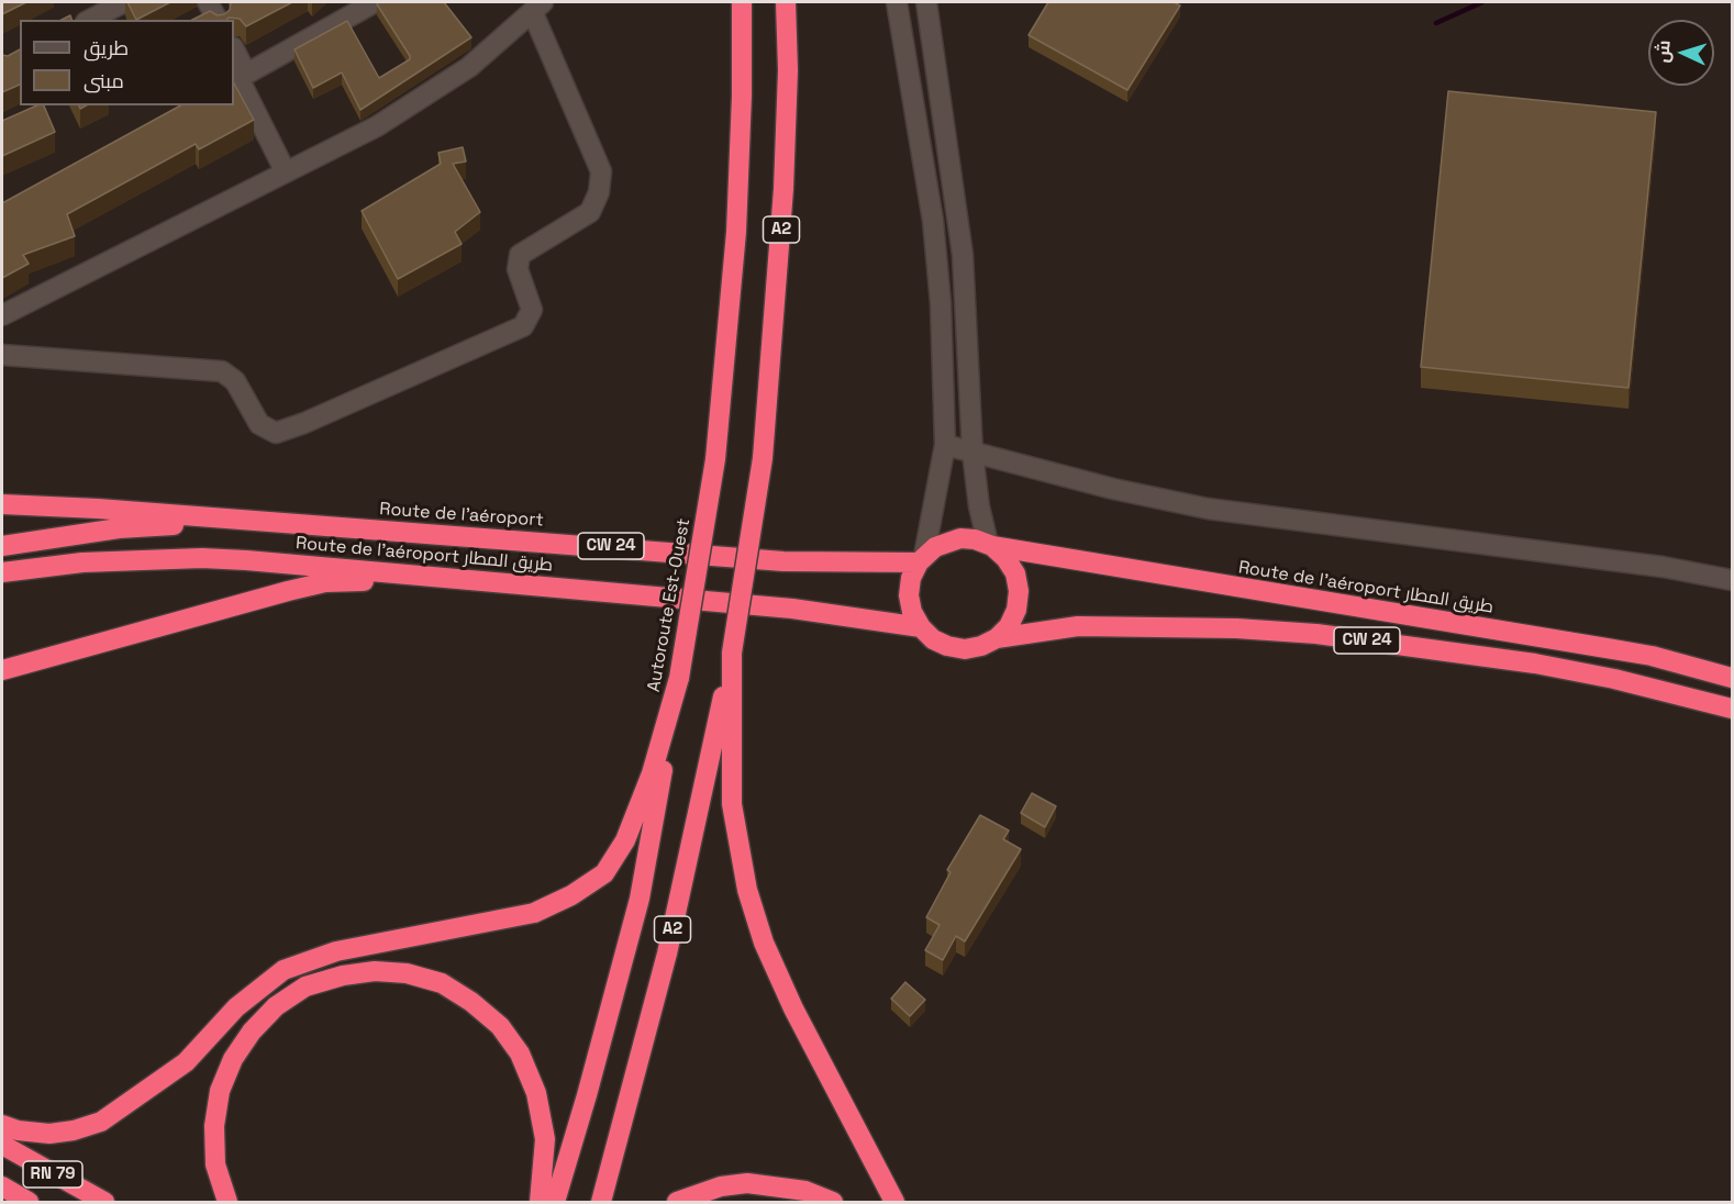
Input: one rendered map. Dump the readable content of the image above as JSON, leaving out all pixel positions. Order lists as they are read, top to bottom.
{
  "streets": {
    "highway": [
      "A2",
      "Route de l'aéroport",
      "CW 24",
      "Route de l'aéroport طريق المطار",
      "Autoroute Est-Ouest",
      "RN 79"
    ]
  },
  "crossings": [
    ["Route de l'aéroport", "CW 24"],
    ["Route de l'aéroport", "Route de l'aéroport طريق المطار"],
    ["CW 24", "Route de l'aéroport طريق المطار"]
  ],
  "legend": ["طريق", "مبنى"],
  "north": "left"
}
